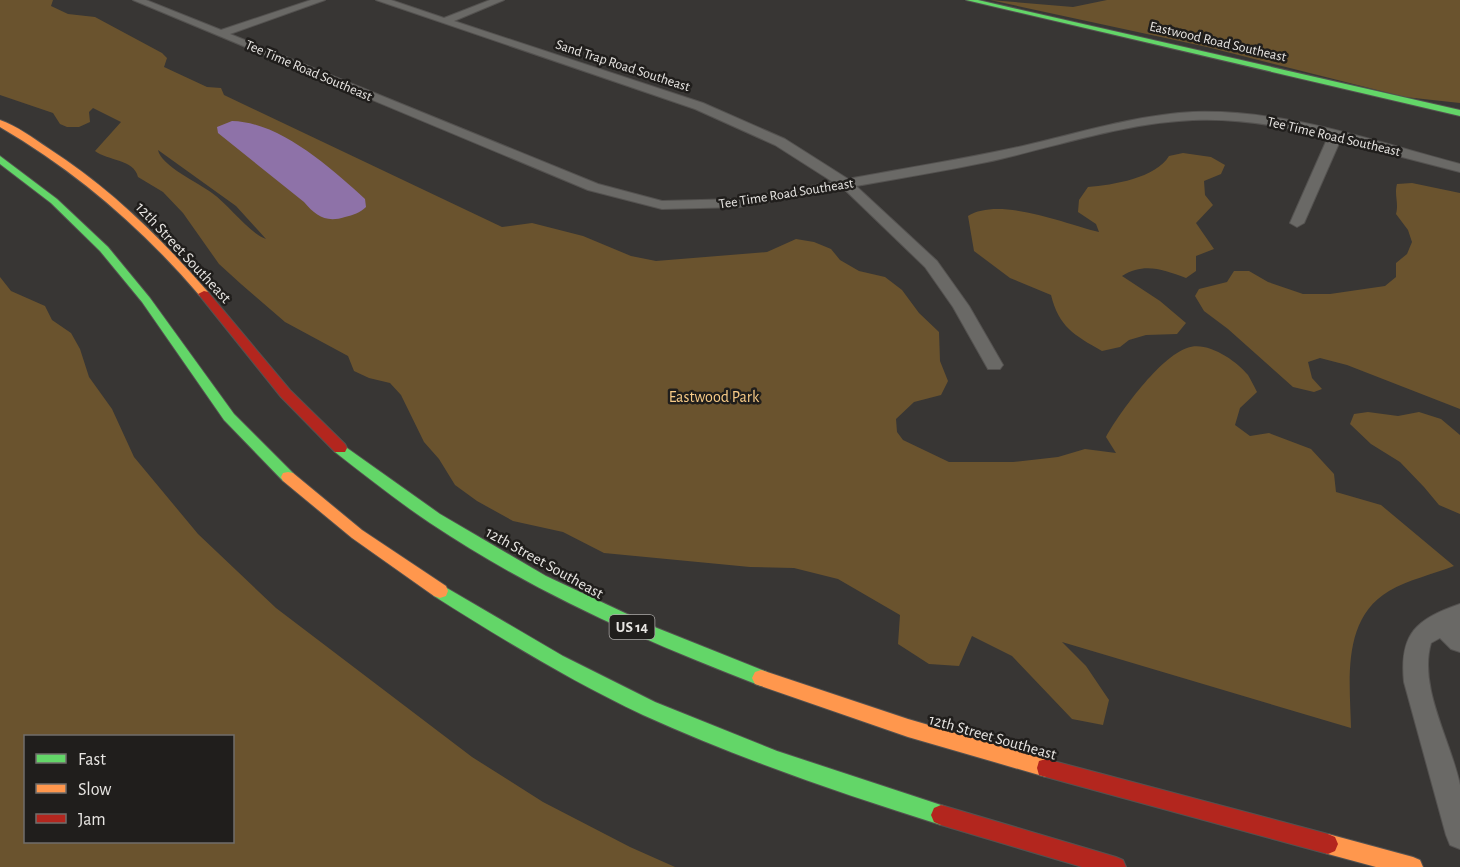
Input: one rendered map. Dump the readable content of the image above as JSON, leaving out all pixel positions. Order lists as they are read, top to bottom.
{
  "streets": {
    "main road": ["Eastwood Road Southeast", "12th Street Southeast", "US 14"],
    "street": ["Sand Trap Road Southeast", "Tee Time Road Southeast"]
  },
  "crossings": [
    ["Sand Trap Road Southeast", "Tee Time Road Southeast"]
  ],
  "parks": ["Eastwood Park"],
  "legend": ["Fast", "Slow", "Jam"]
}
